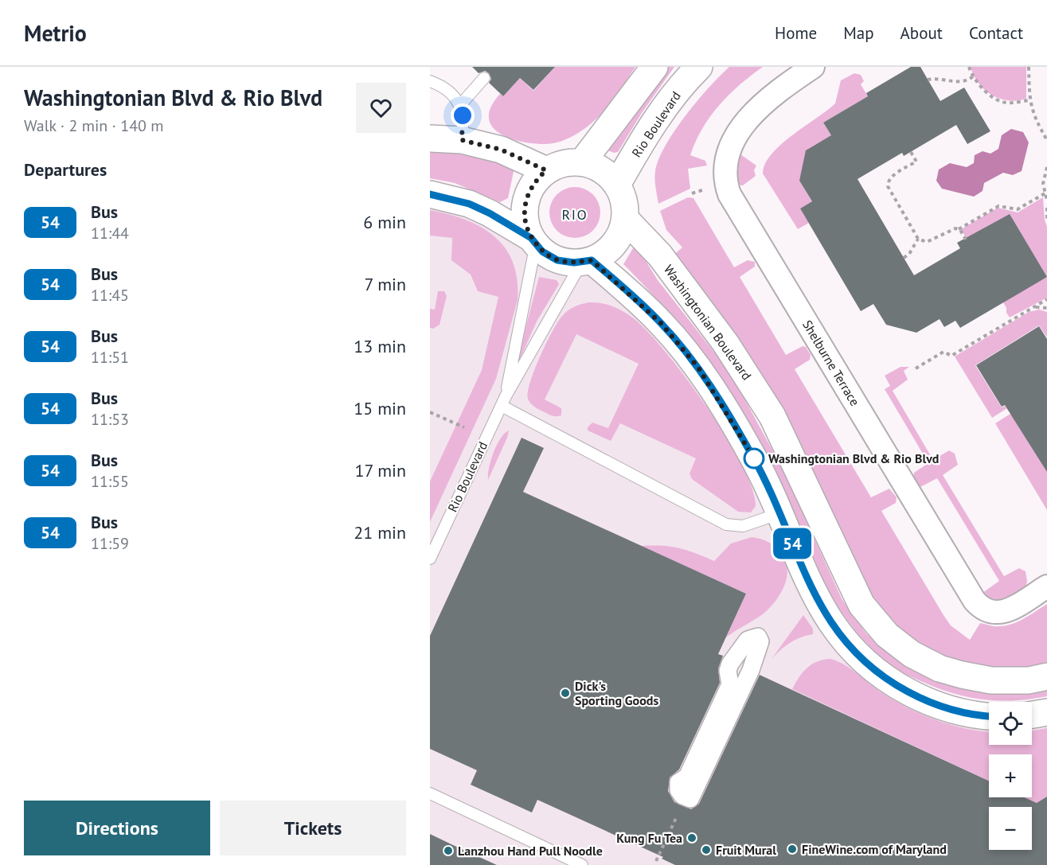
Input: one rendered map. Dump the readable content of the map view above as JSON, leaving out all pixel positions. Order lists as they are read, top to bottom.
{
  "streets": {
    "street": ["Rio Boulevard", "Washingtonian Boulevard", "Shelburne Terrace"]
  },
  "crossings": [
    ["Rio Boulevard", "Washingtonian Boulevard"]
  ],
  "districts": ["RIO"],
  "places": [
    "Washingtonian Blvd & Rio Blvd",
    "Dick's Sporting Goods",
    "Kung Fu Tea",
    "FineWine.com of Maryland",
    "Fruit Mural",
    "Lanzhou Hand Pull Noodle"
  ],
  "lines": ["bus line 54"],
  "page": {
    "header": "Metrio",
    "nav": [
      "Home",
      "Map",
      "About",
      "Contact"
    ],
    "heading": [
      ["Washingtonian Blvd & Rio Blvd", "Walk · 2 min · 140 m"],
      "Departures"
    ],
    "on_map": "54",
    "list": [
      {
        "mark": "54",
        "name": "Bus",
        "note": "11:44",
        "value": "6 min"
      },
      {
        "mark": "54",
        "name": "Bus",
        "note": "11:45",
        "value": "7 min"
      },
      {
        "mark": "54",
        "name": "Bus",
        "note": "11:51",
        "value": "13 min"
      },
      {
        "mark": "54",
        "name": "Bus",
        "note": "11:53",
        "value": "15 min"
      },
      {
        "mark": "54",
        "name": "Bus",
        "note": "11:55",
        "value": "17 min"
      },
      {
        "mark": "54",
        "name": "Bus",
        "note": "11:59",
        "value": "21 min"
      }
    ],
    "map_buttons": ["+", "−"],
    "buttons": ["Directions", "Tickets"]
  }
}
